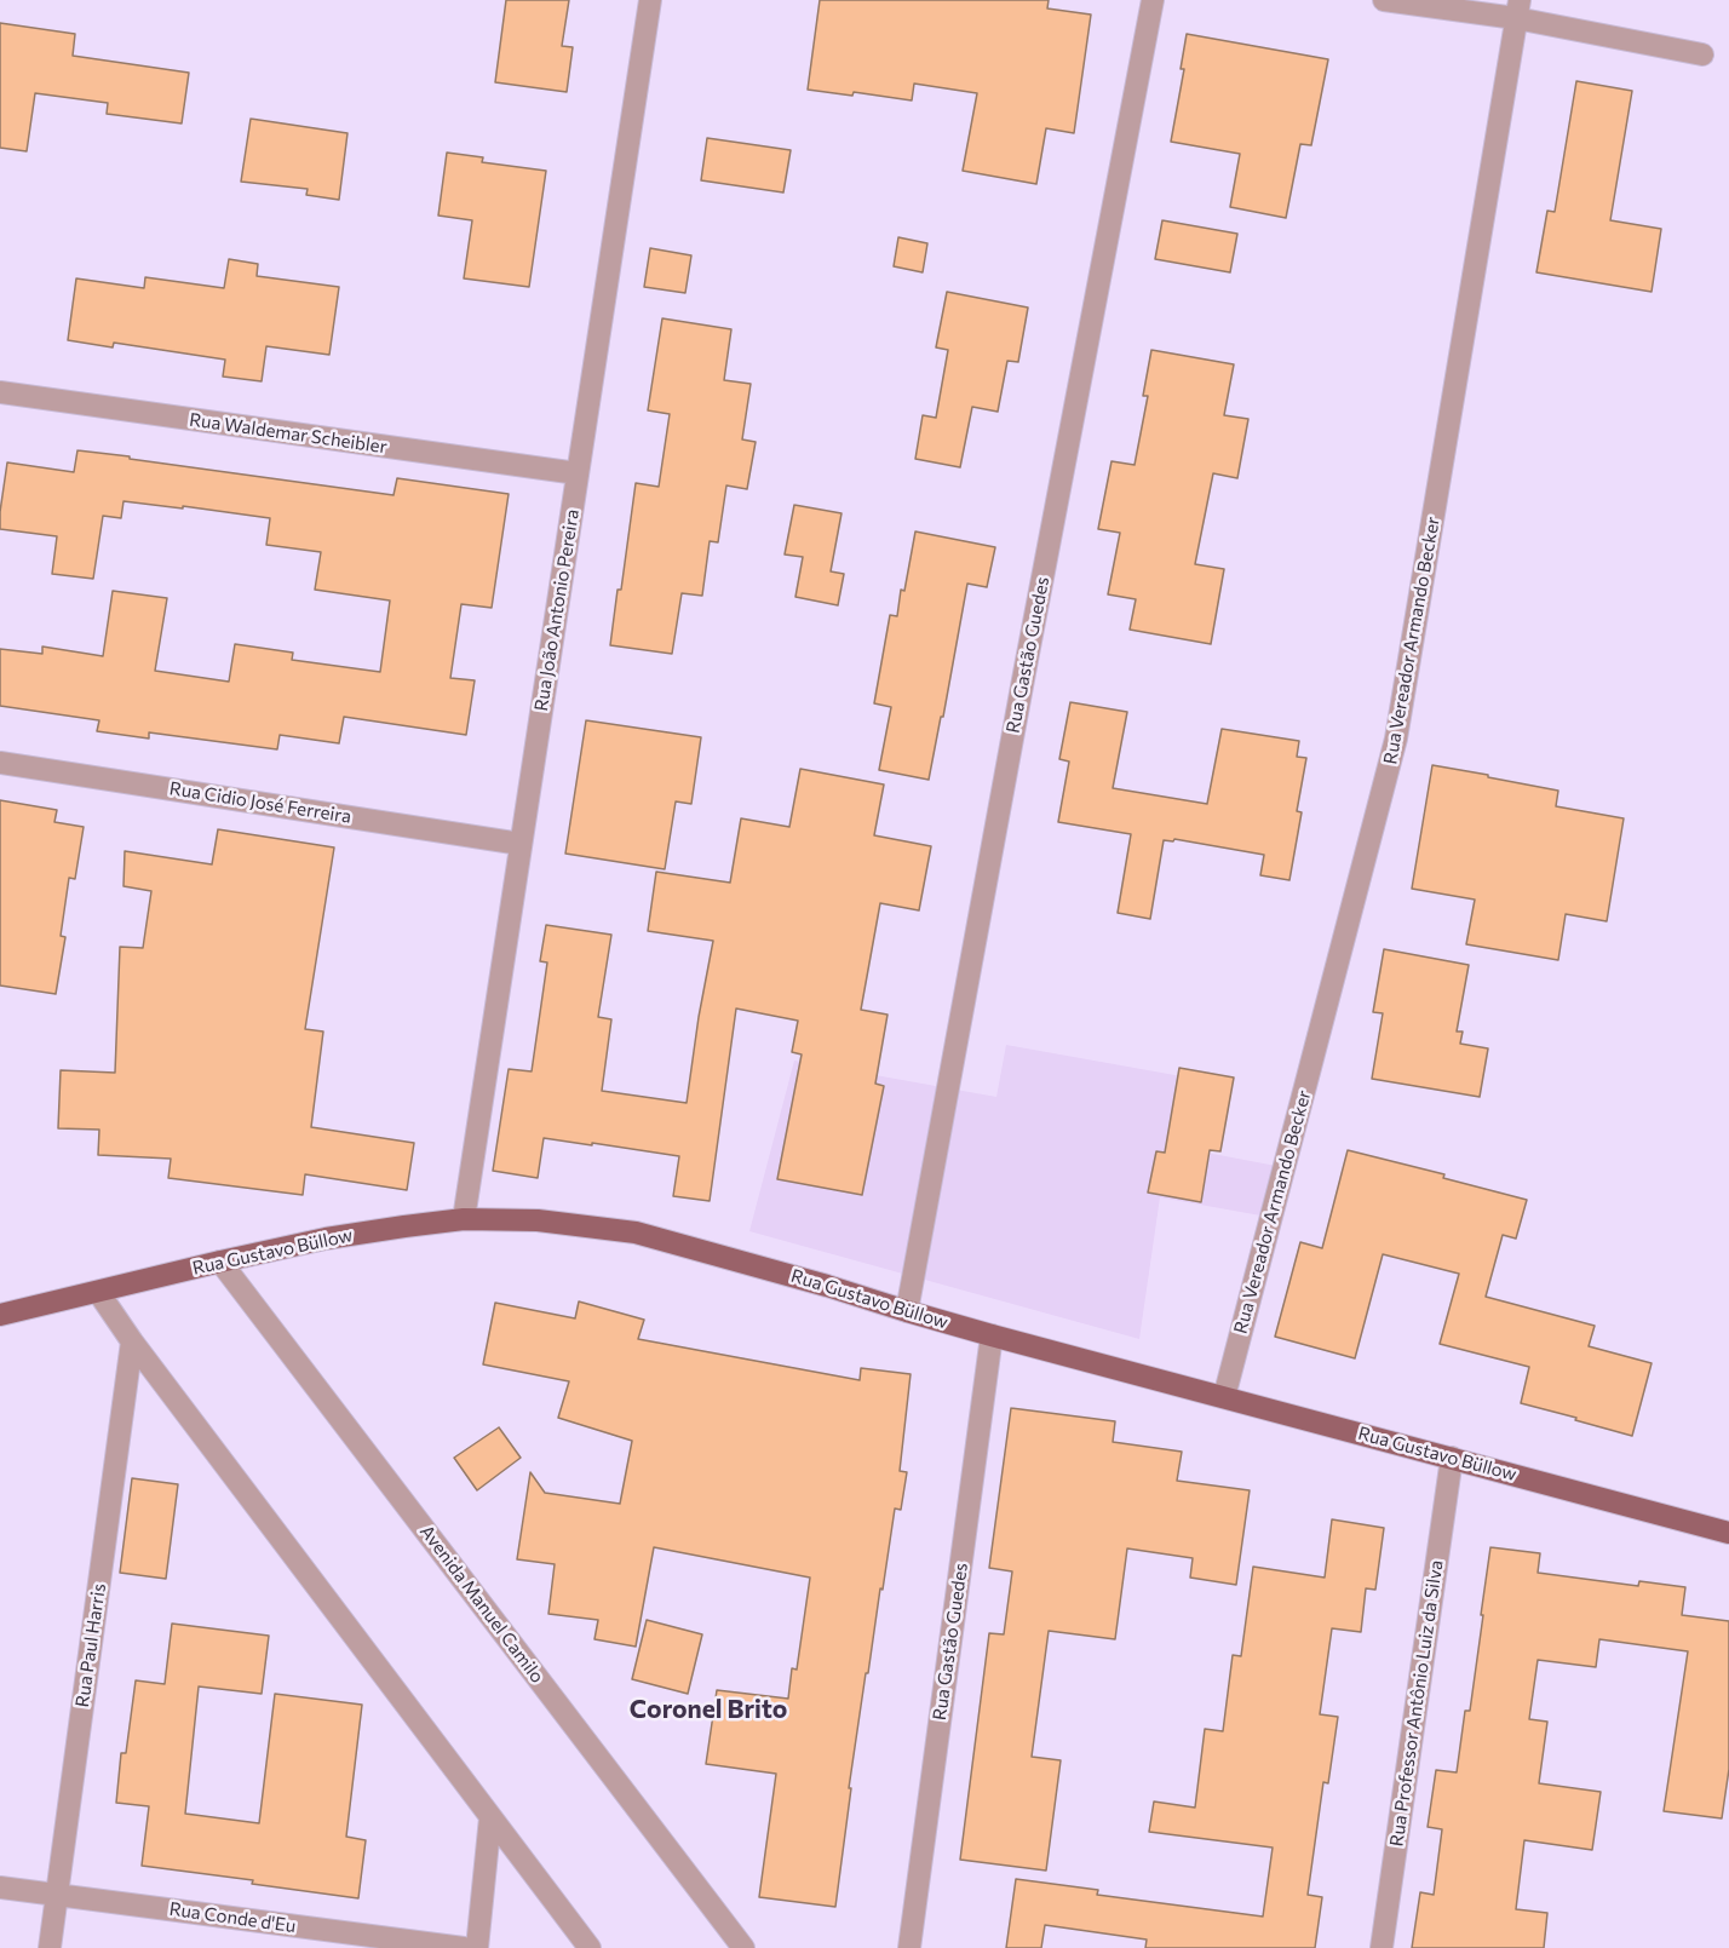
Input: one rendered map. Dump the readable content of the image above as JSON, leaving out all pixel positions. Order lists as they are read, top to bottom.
{
  "streets": {
    "main road": ["Rua Gustavo Büllow"],
    "street": [
      "Rua Waldemar Scheibler",
      "Rua João Antonio Pereira",
      "Rua Vereador Armando Becker",
      "Rua Gastão Guedes",
      "Rua Cidio José Ferreira",
      "Avenida Manuel Camilo",
      "Rua Paul Harris",
      "Rua Professor Antônio Luiz da Silva",
      "Rua Conde d'Eu"
    ]
  },
  "crossings": [
    ["Rua Waldemar Scheibler", "Rua João Antonio Pereira"],
    ["Rua João Antonio Pereira", "Rua Cidio José Ferreira"],
    ["Rua João Antonio Pereira", "Rua Gustavo Büllow"],
    ["Rua Vereador Armando Becker", "Rua Gustavo Büllow"],
    ["Rua Gastão Guedes", "Rua Gustavo Büllow"],
    ["Rua Gustavo Büllow", "Avenida Manuel Camilo"],
    ["Rua Gustavo Büllow", "Rua Professor Antônio Luiz da Silva"],
    ["Rua Paul Harris", "Rua Conde d'Eu"]
  ],
  "districts": ["Coronel Brito"]
}
